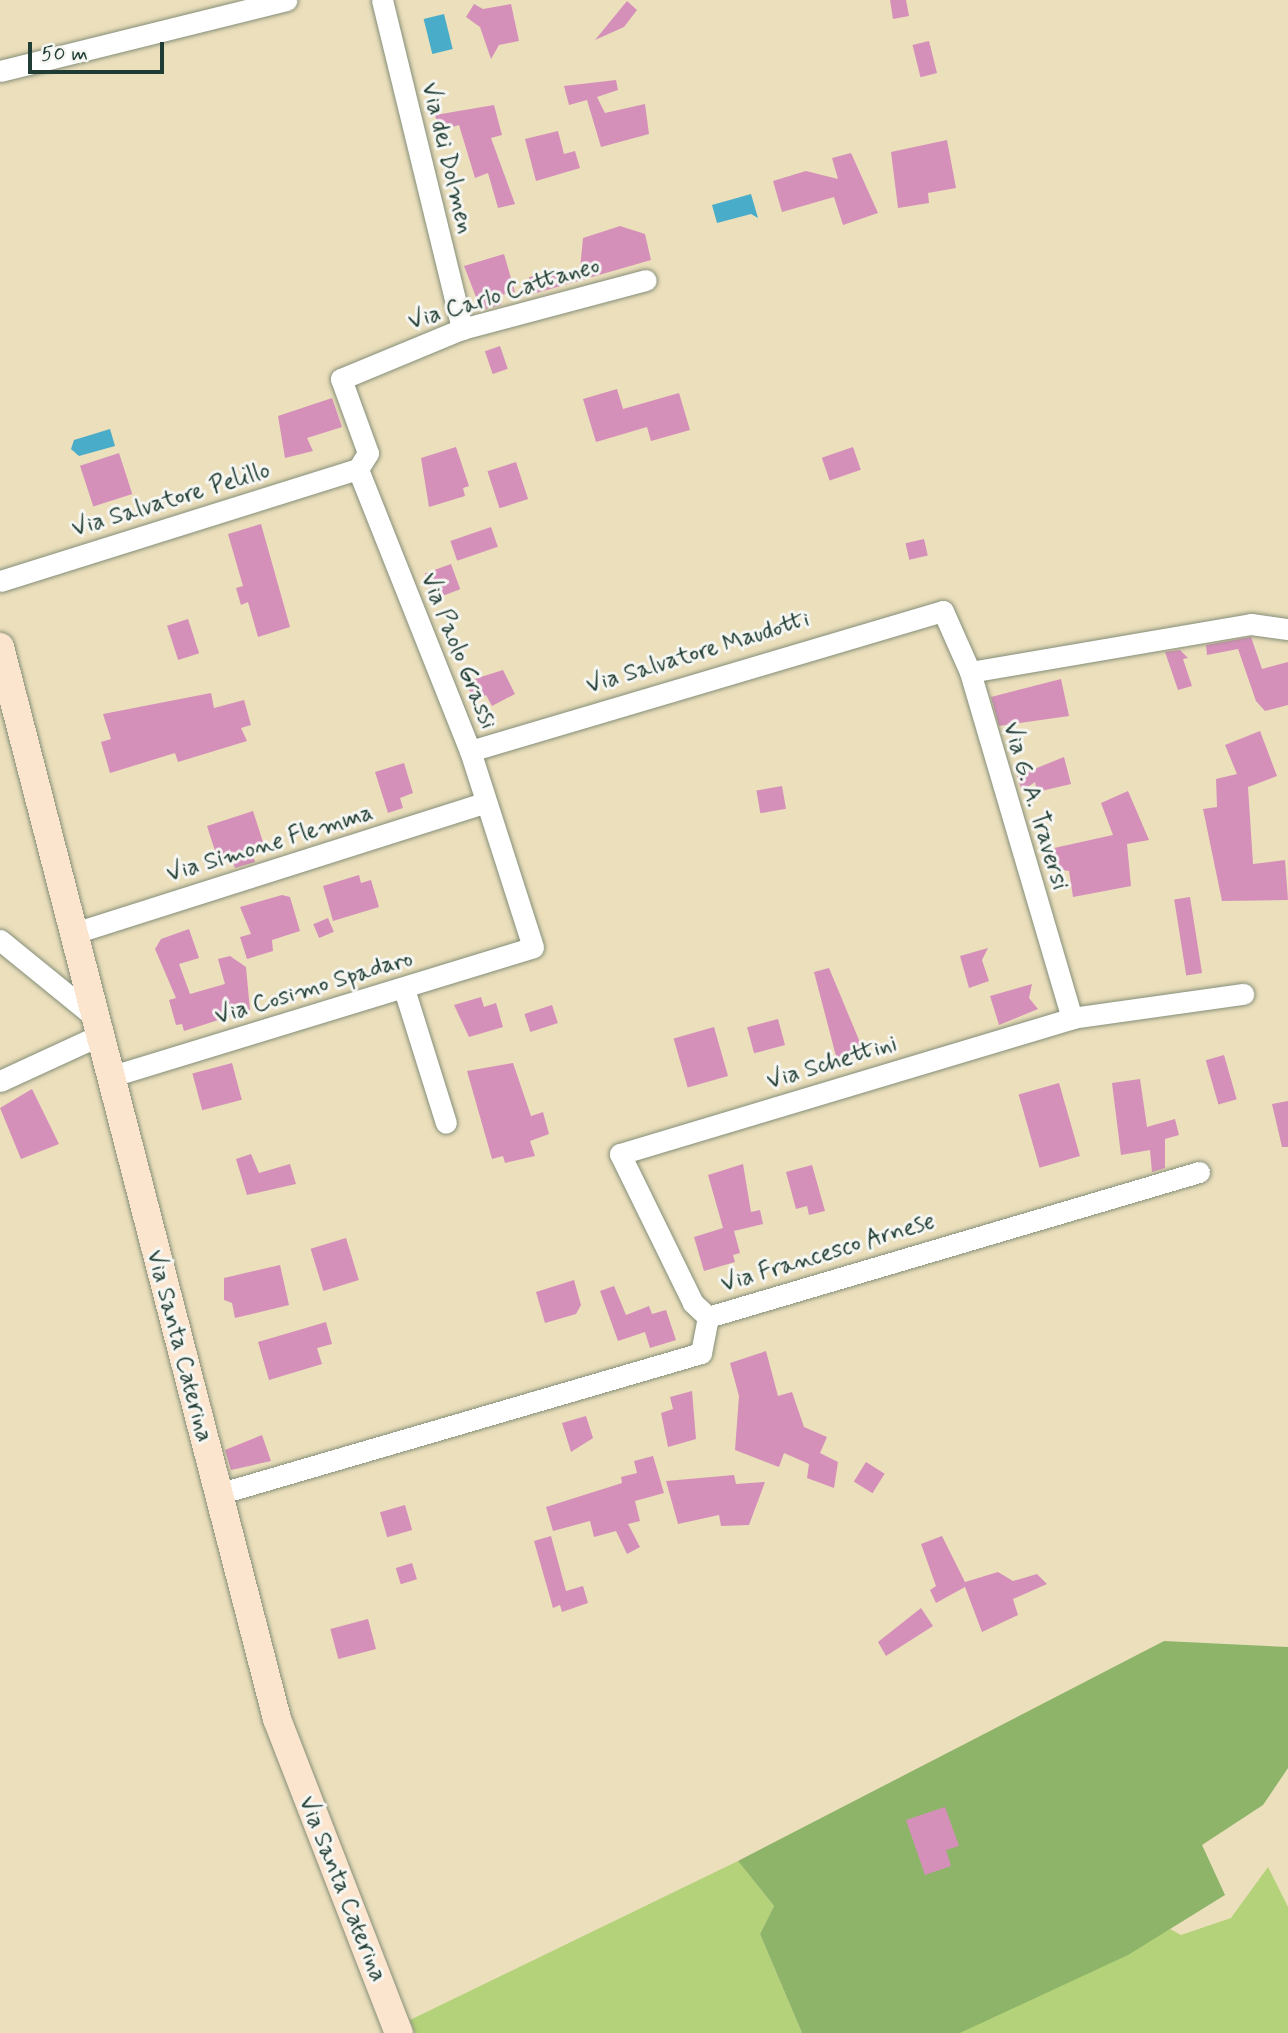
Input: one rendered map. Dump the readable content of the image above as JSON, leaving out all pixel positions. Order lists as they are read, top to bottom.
{
  "streets": {
    "street": [
      "Via dei Dolmen",
      "Via Carlo Cattaneo",
      "Via Salvatore Pelillo",
      "Via Paolo Grassi",
      "Via Salvatore Maudotti",
      "Via G. A. Traversi",
      "Via Simone Flemma",
      "Via Cosimo Spadaro",
      "Via Schettini",
      "Via Francesco Arnese",
      "Via Santa Caterina"
    ]
  },
  "crossings": [
    ["Via dei Dolmen", "Via Carlo Cattaneo"],
    ["Via Carlo Cattaneo", "Via Paolo Grassi"],
    ["Via Salvatore Pelillo", "Via Paolo Grassi"],
    ["Via Paolo Grassi", "Via Salvatore Maudotti"],
    ["Via Paolo Grassi", "Via Simone Flemma"],
    ["Via Paolo Grassi", "Via Cosimo Spadaro"],
    ["Via Salvatore Maudotti", "Via G. A. Traversi"],
    ["Via G. A. Traversi", "Via Schettini"],
    ["Via Simone Flemma", "Via Santa Caterina"],
    ["Via Cosimo Spadaro", "Via Santa Caterina"],
    ["Via Schettini", "Via Francesco Arnese"],
    ["Via Francesco Arnese", "Via Santa Caterina"]
  ],
  "scale_bar": "50 m"
}
